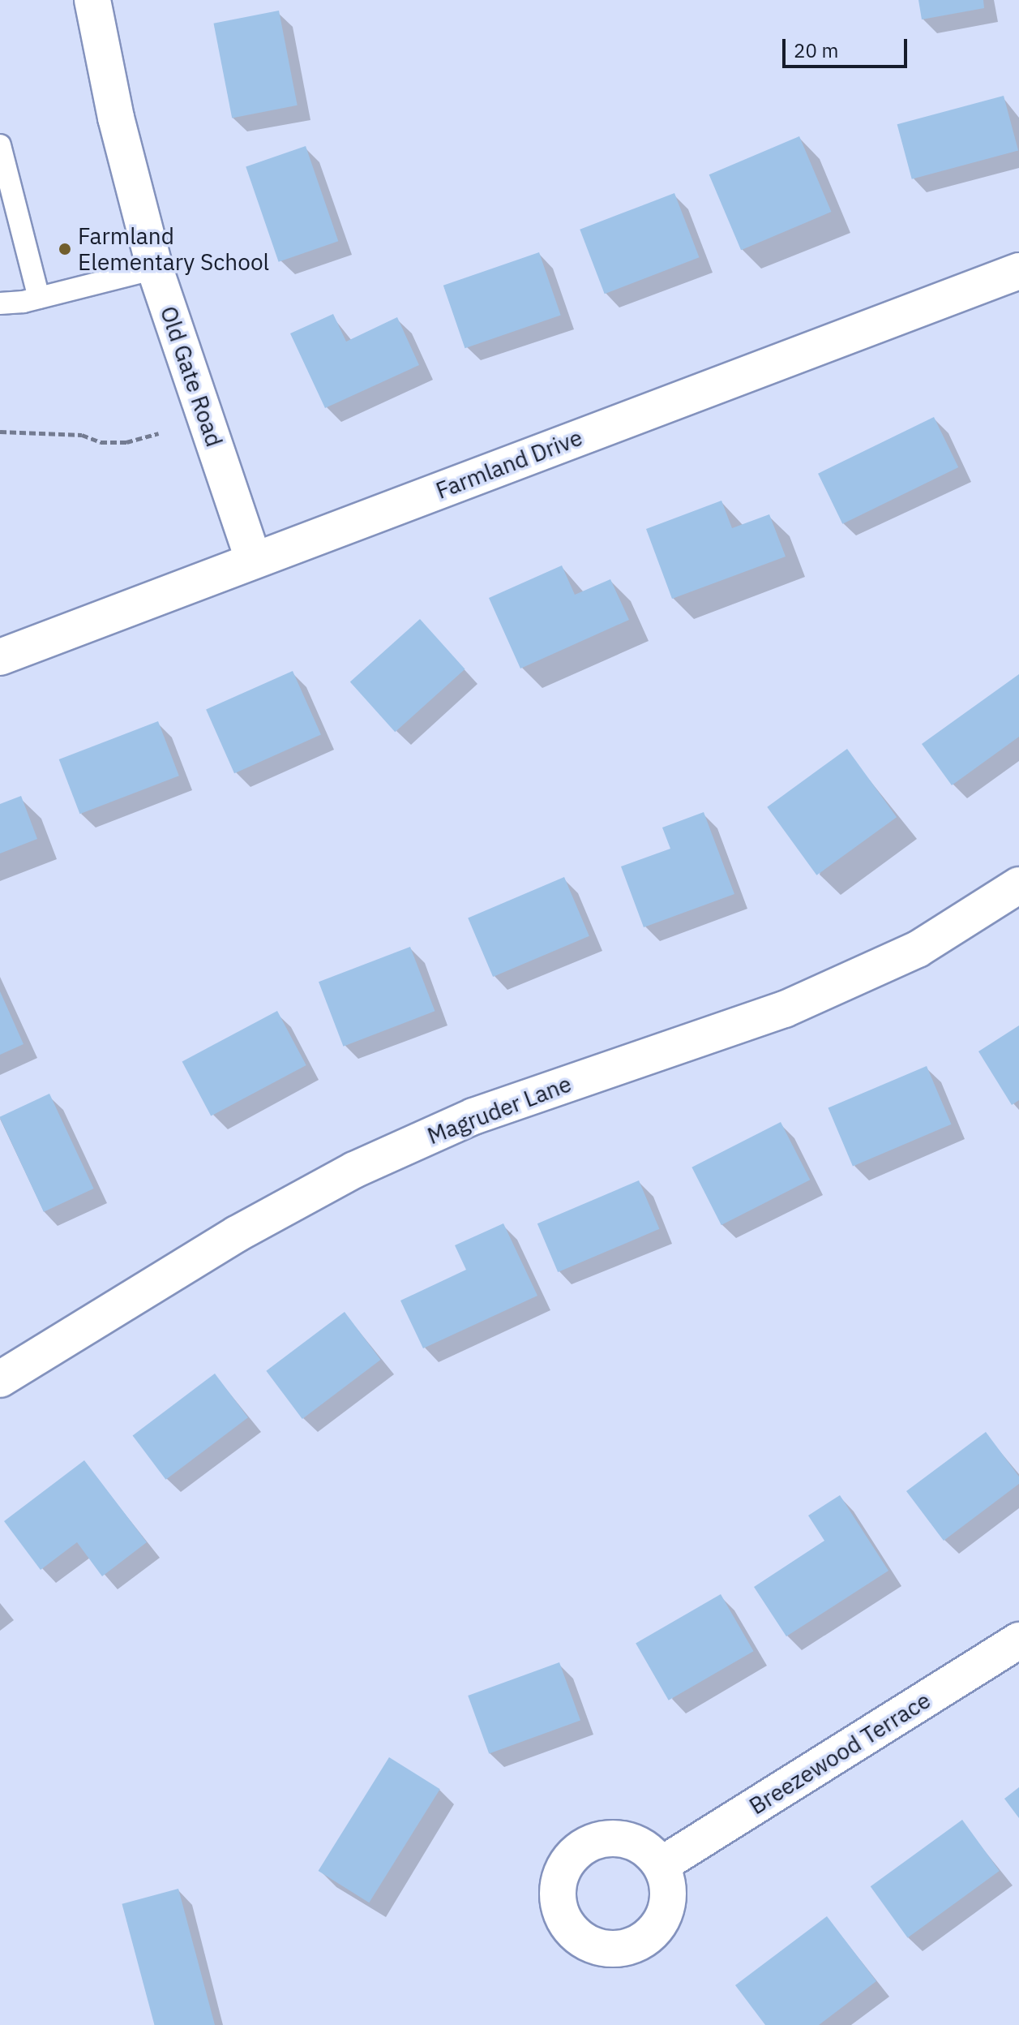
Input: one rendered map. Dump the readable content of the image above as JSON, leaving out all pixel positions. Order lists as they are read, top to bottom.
{
  "streets": {
    "street": [
      "Old Gate Road",
      "Farmland Drive",
      "Magruder Lane",
      "Breezewood Terrace"
    ]
  },
  "crossings": [
    ["Old Gate Road", "Farmland Drive"]
  ],
  "places": ["Farmland Elementary School"],
  "scale_bar": "20 m"
}
